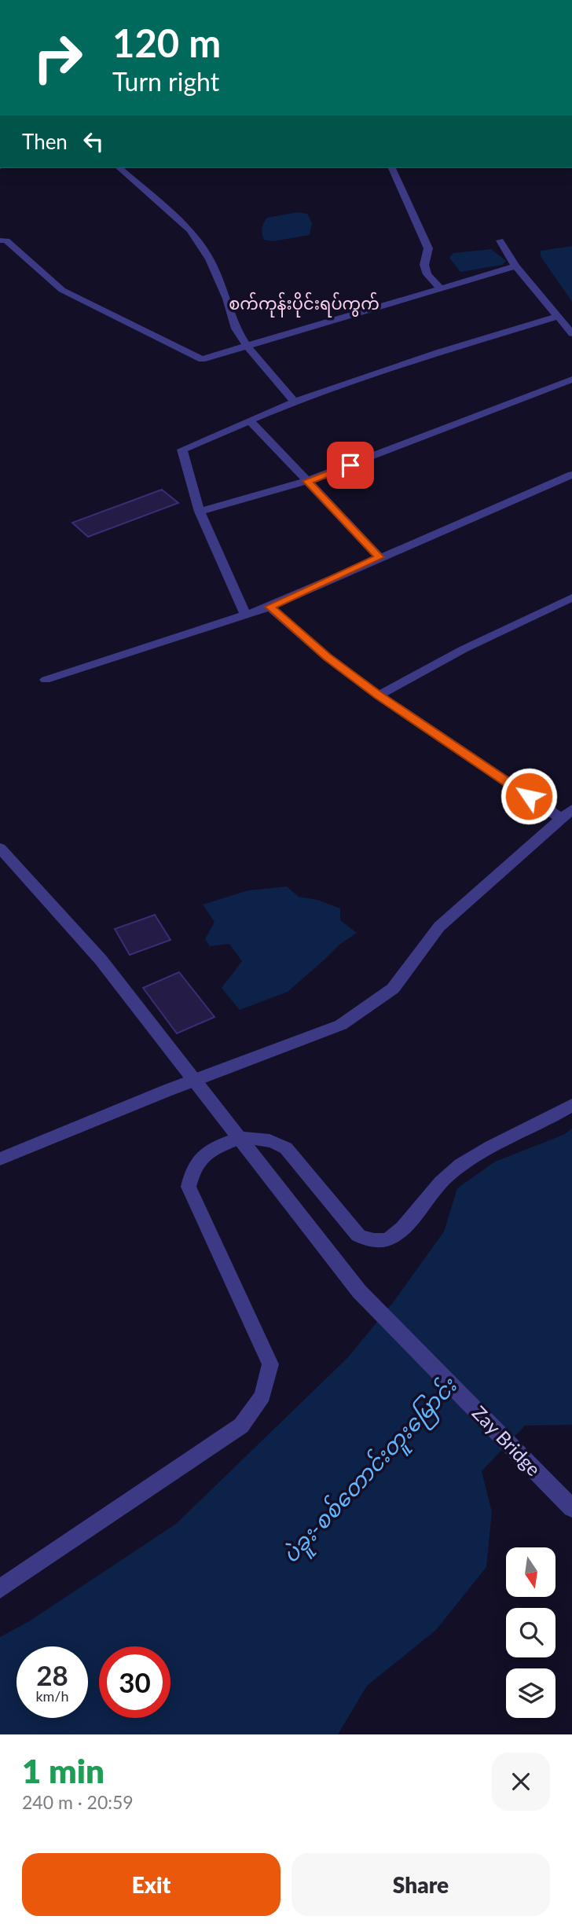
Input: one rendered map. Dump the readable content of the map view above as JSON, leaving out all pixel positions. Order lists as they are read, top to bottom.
{
  "streets": {
    "street": ["Zay Bridge"]
  },
  "districts": ["စက်ကုန်းပိုင်းရပ်ကွက်"],
  "water": ["ပဲခူး-စစ်တောင်းတူးမြောင်း"],
  "north": "bottom",
  "page": {
    "turn": ["120 m", "Turn right"],
    "then": "Then",
    "speed": "28 km/h",
    "limit": "30",
    "heading": ["1 min", "240 m · 20:59"],
    "buttons": ["Exit", "Share"]
  }
}
